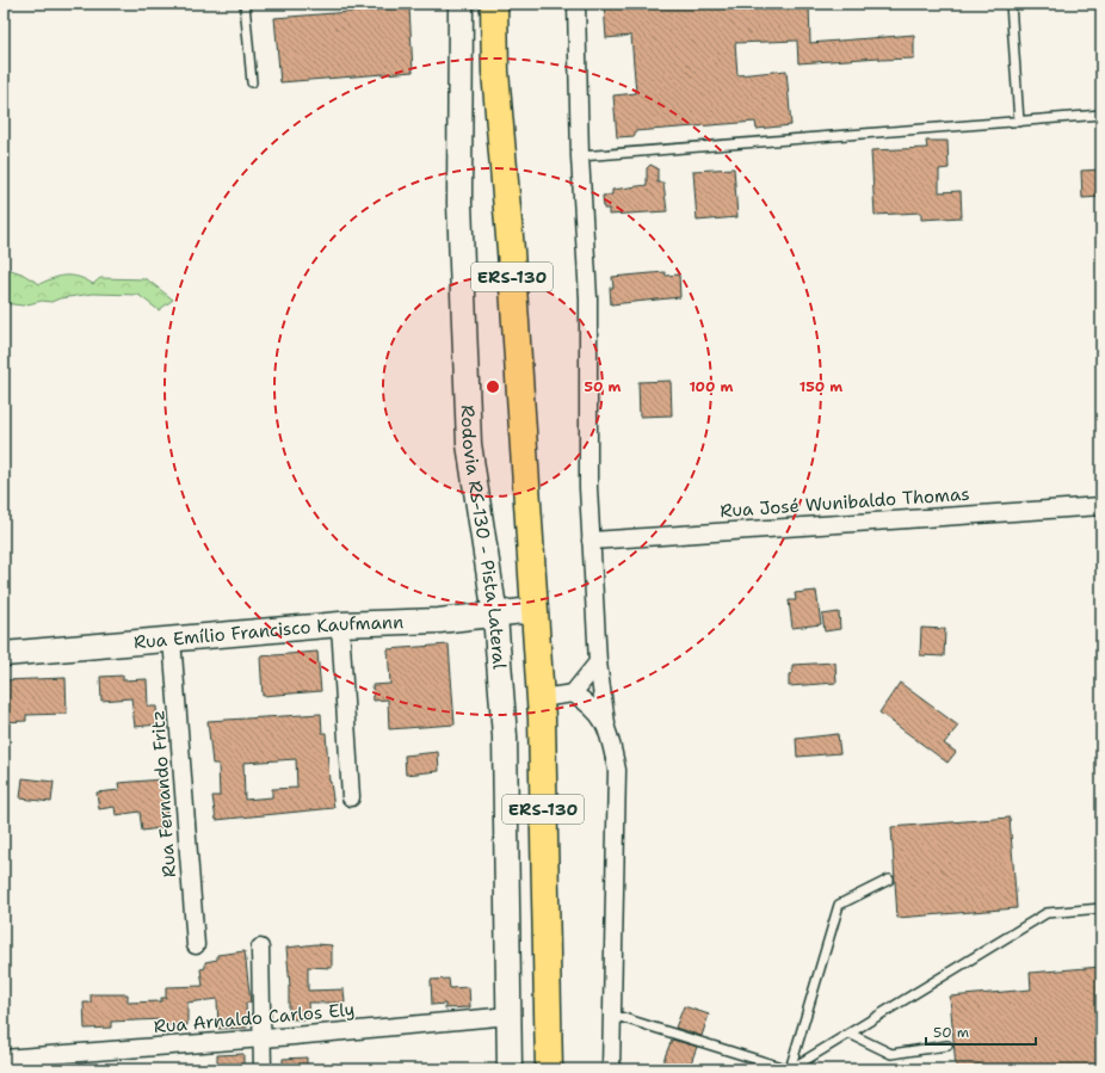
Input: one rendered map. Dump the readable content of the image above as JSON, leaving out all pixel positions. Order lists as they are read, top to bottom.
{
  "streets": {
    "main road": ["ERS-130"],
    "street": [
      "Rua José Wunibaldo Thomas",
      "Rodovia RS-130 - Pista Lateral",
      "Rua Emílio Francisco Kaufmann",
      "Rua Fernando Fritz",
      "Rua Arnaldo Carlos Ely"
    ]
  },
  "crossings": [
    ["ERS-130", "Rua Emílio Francisco Kaufmann"],
    ["Rodovia RS-130 - Pista Lateral", "Rua Emílio Francisco Kaufmann"],
    ["Rodovia RS-130 - Pista Lateral", "Rua Arnaldo Carlos Ely"],
    ["Rua Emílio Francisco Kaufmann", "Rua Fernando Fritz"]
  ],
  "scale_bar": "50 m",
  "rings": ["50 m", "100 m", "150 m"]
}
